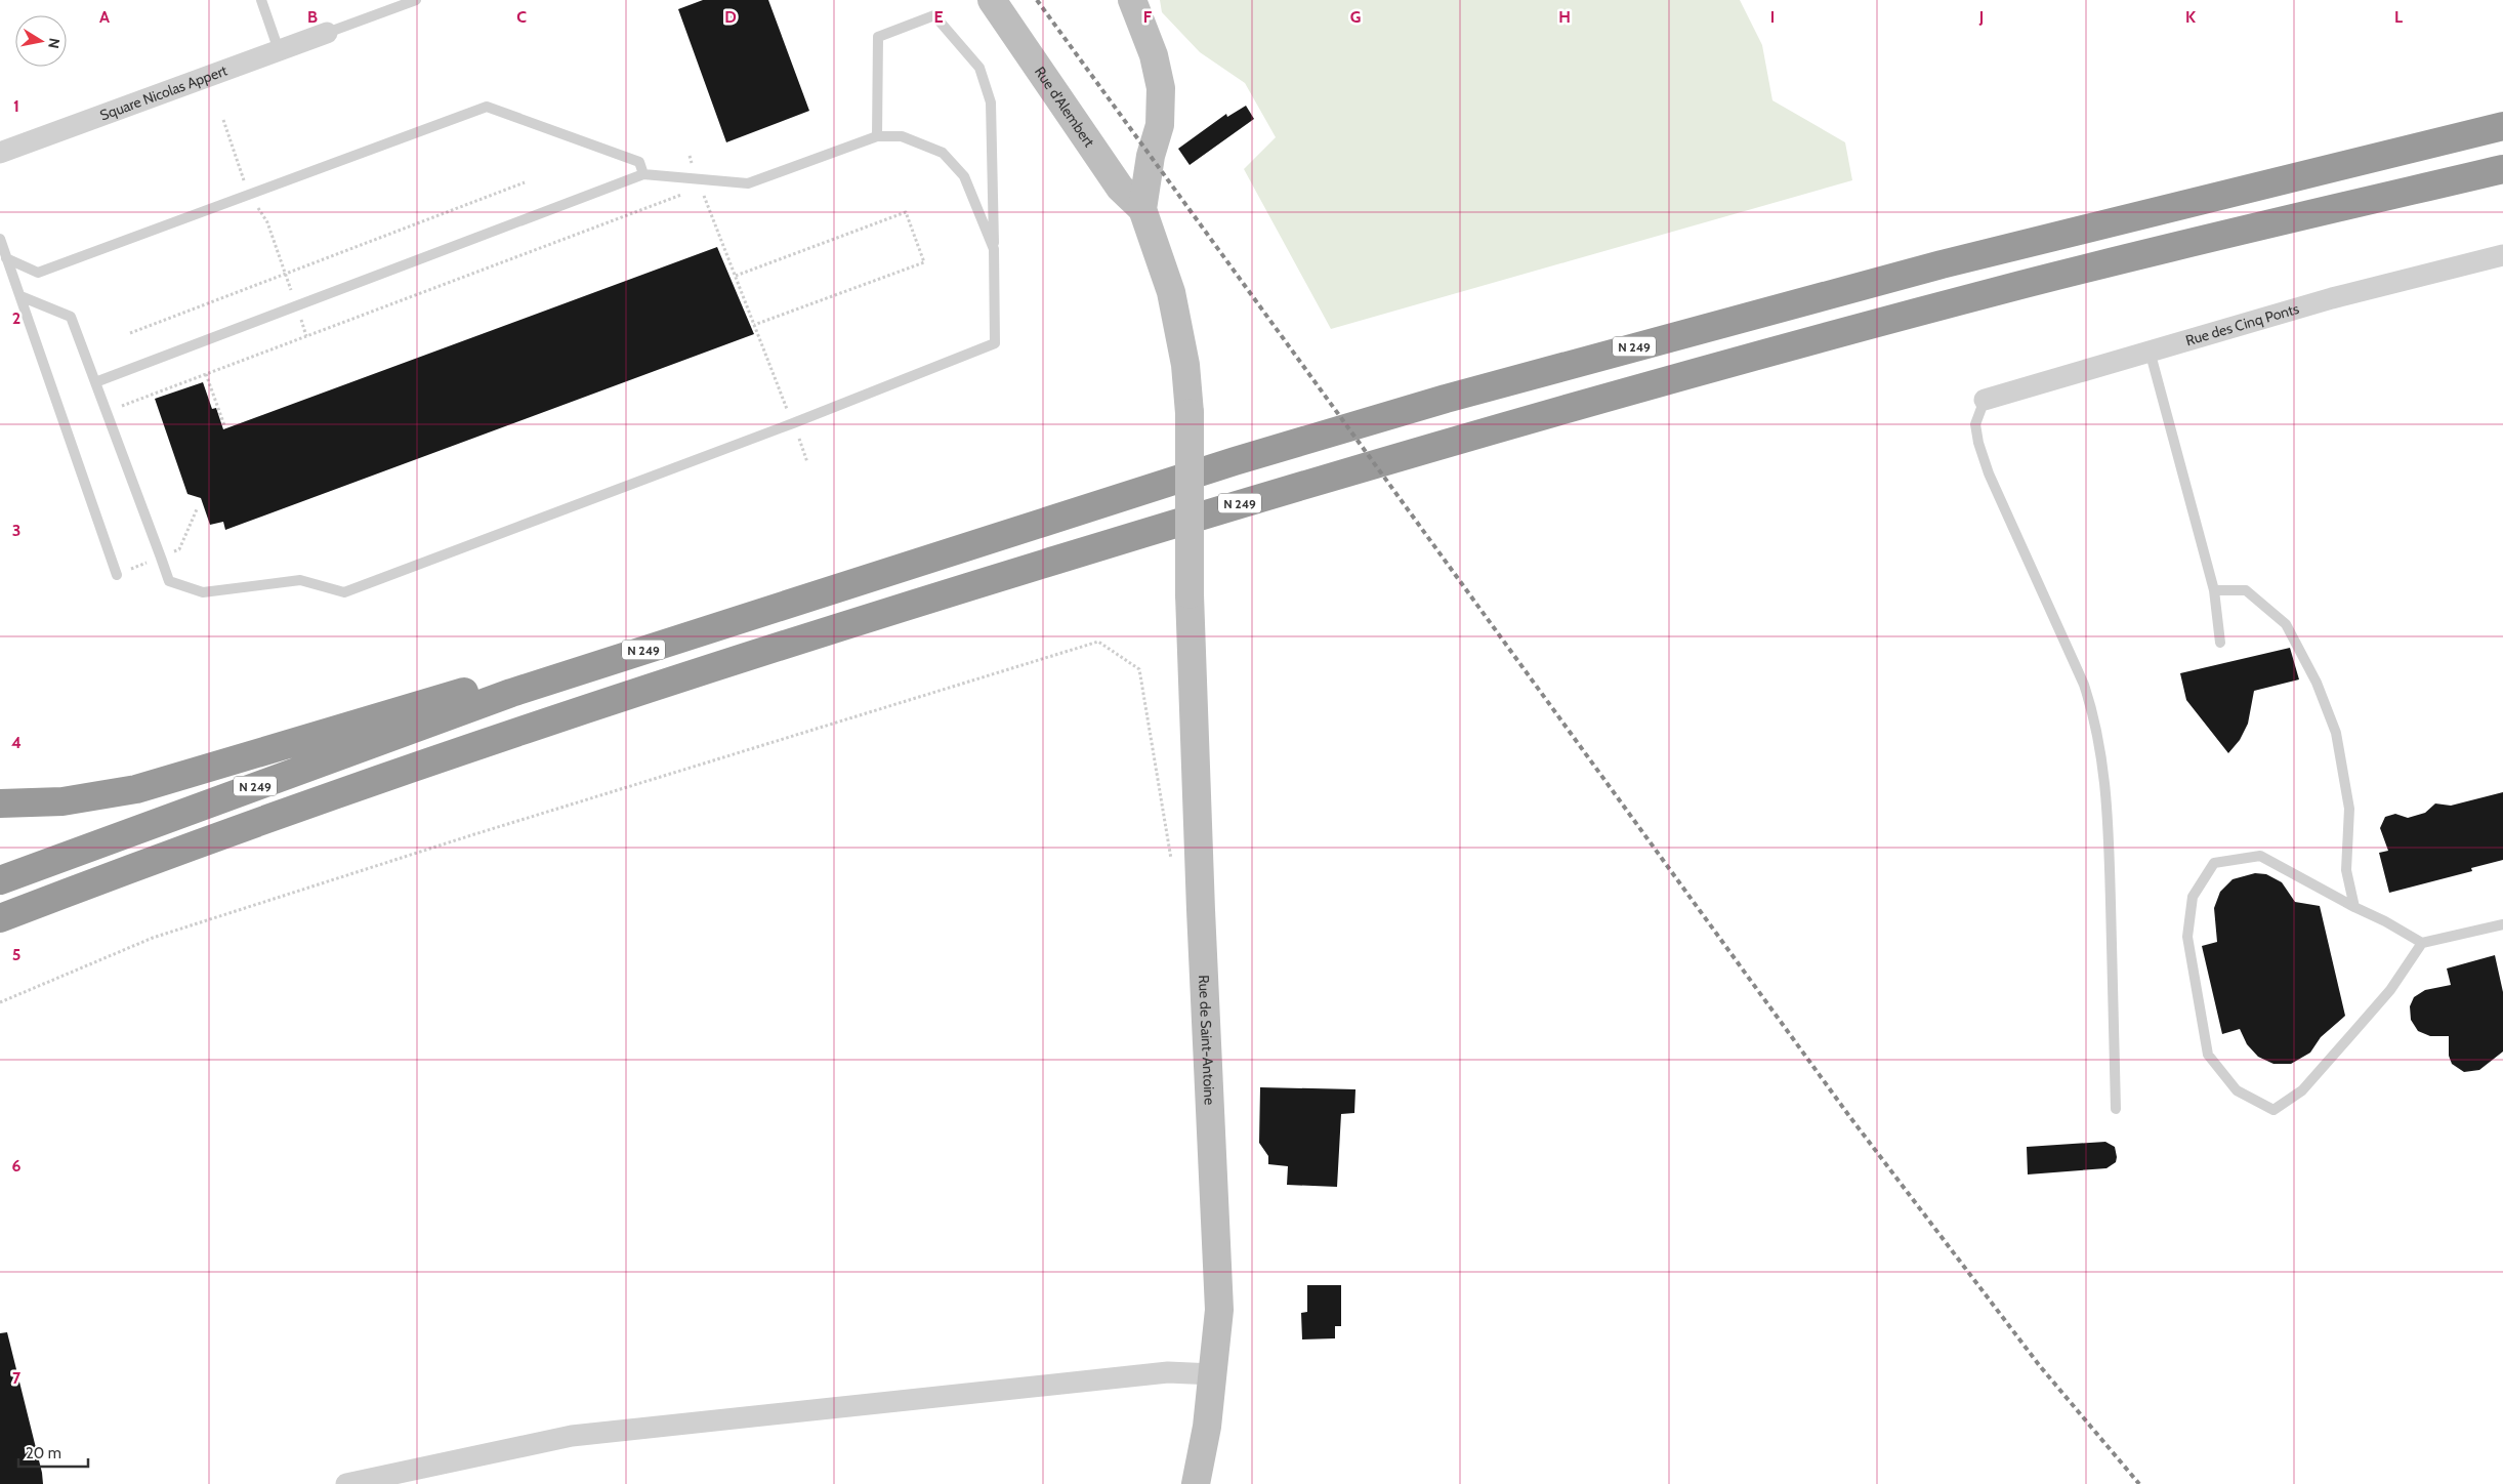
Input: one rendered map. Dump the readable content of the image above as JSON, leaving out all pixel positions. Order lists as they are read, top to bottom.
{
  "streets": {
    "highway": ["N 249"],
    "street": [
      "Square Nicolas Appert",
      "Rue d’Alembert",
      "Rue des Cinq Ponts",
      "Rue de Saint-Antoine"
    ]
  },
  "crossings": [
    ["Rue d’Alembert", "Rue de Saint-Antoine"]
  ],
  "scale_bar": "20 m",
  "north": "right",
  "grid": {
    "columns": [
      "A",
      "B",
      "C",
      "D",
      "E",
      "F",
      "G",
      "H",
      "I",
      "J",
      "K",
      "L"
    ],
    "rows": [
      "1",
      "2",
      "3",
      "4",
      "5",
      "6",
      "7"
    ]
  }
}
